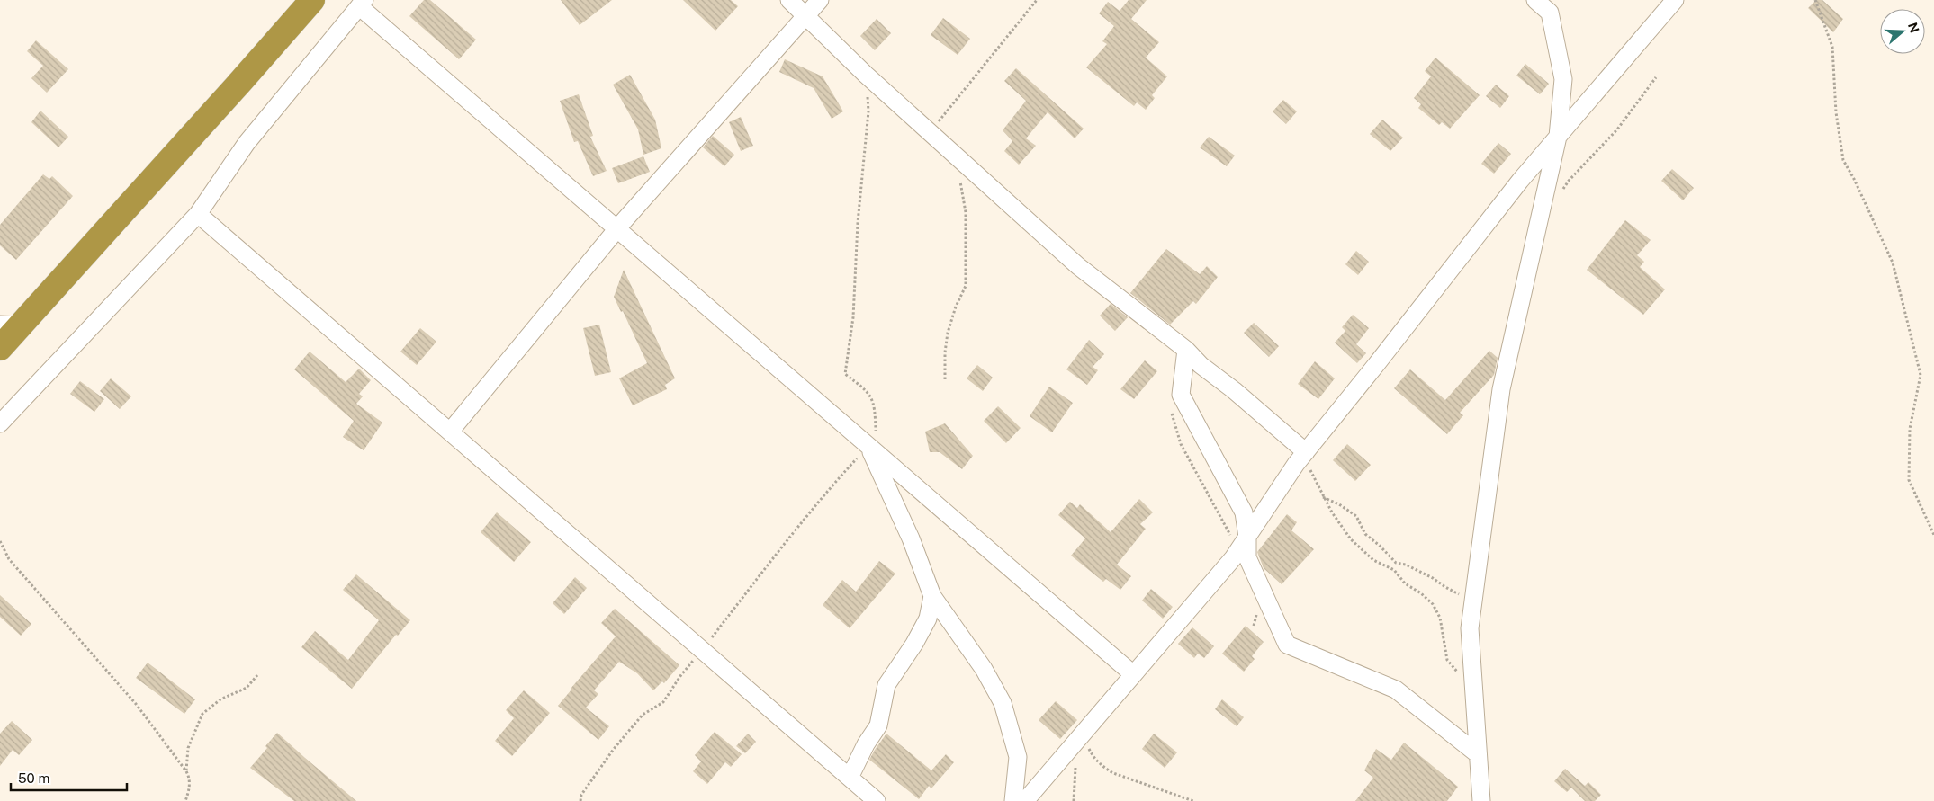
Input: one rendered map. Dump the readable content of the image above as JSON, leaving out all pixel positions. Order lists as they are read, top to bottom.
{
  "scale_bar": "50 m",
  "north": "right"
}
